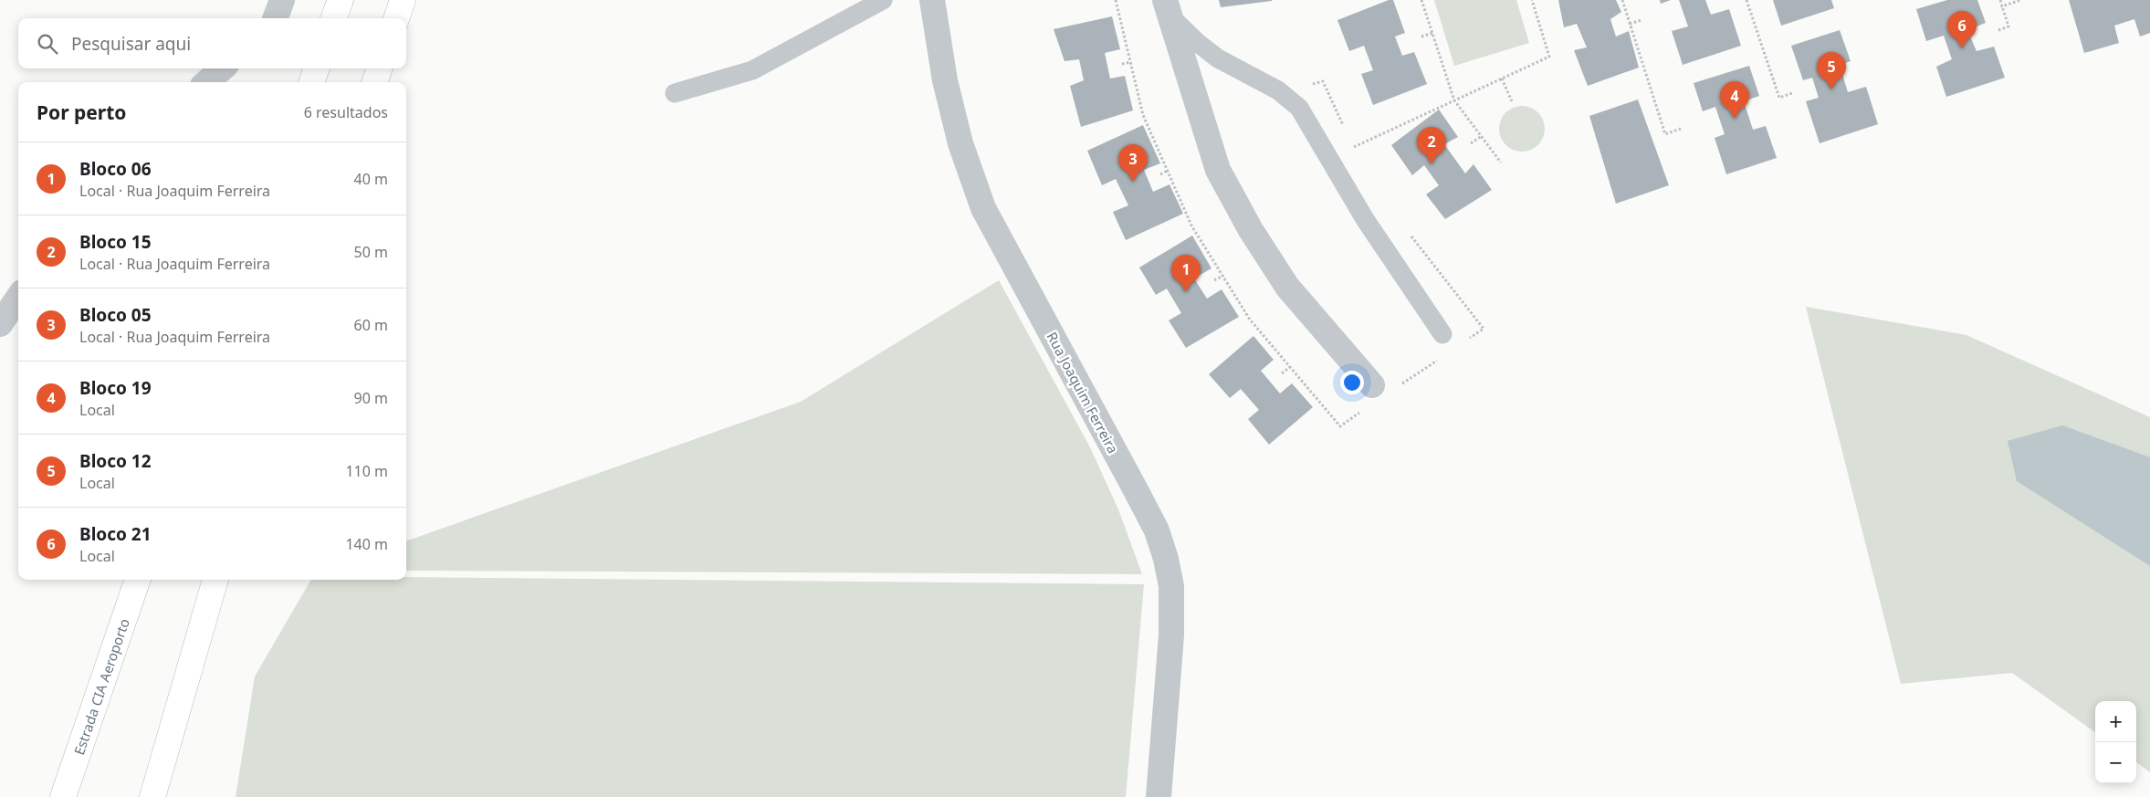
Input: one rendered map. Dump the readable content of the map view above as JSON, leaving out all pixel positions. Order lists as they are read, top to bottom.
{
  "streets": {
    "highway": ["Estrada CIA Aeroporto"],
    "street": ["Rua Joaquim Ferreira"]
  },
  "page": {
    "pins": [
      "6",
      "5",
      "4",
      "2",
      "3",
      "1"
    ],
    "search": "Pesquisar aqui",
    "heading": ["Por perto", "6 resultados"],
    "list": [
      {
        "mark": "1",
        "name": "Bloco 06",
        "note": "Local · Rua Joaquim Ferreira",
        "value": "40 m"
      },
      {
        "mark": "2",
        "name": "Bloco 15",
        "note": "Local · Rua Joaquim Ferreira",
        "value": "50 m"
      },
      {
        "mark": "3",
        "name": "Bloco 05",
        "note": "Local · Rua Joaquim Ferreira",
        "value": "60 m"
      },
      {
        "mark": "4",
        "name": "Bloco 19",
        "note": "Local",
        "value": "90 m"
      },
      {
        "mark": "5",
        "name": "Bloco 12",
        "note": "Local",
        "value": "110 m"
      },
      {
        "mark": "6",
        "name": "Bloco 21",
        "note": "Local",
        "value": "140 m"
      }
    ],
    "map_buttons": ["+", "−"]
  }
}
